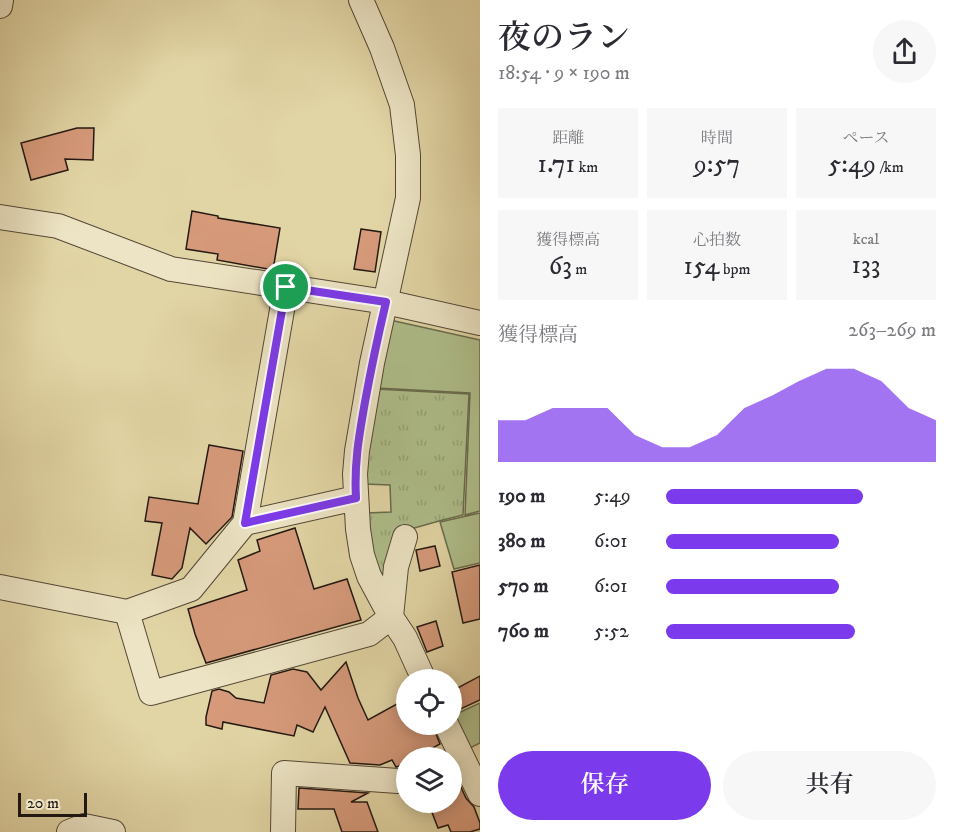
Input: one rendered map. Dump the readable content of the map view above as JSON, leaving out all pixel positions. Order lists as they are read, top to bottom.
{
  "scale_bar": "20 m",
  "page": {
    "heading": ["夜のラン", "18:54 · 9 × 190 m"],
    "stats": [
      ["距離", "1.71 km"],
      ["時間", "9:57"],
      ["ペース", "5:49 /km"],
      ["獲得標高", "63 m"],
      ["心拍数", "154 bpm"],
      ["kcal", "133"]
    ],
    "chart": ["獲得標高", "263–269 m"],
    "list": [
      {
        "name": "190 m",
        "note": "5:49"
      },
      {
        "name": "380 m",
        "note": "6:01"
      },
      {
        "name": "570 m",
        "note": "6:01"
      },
      {
        "name": "760 m",
        "note": "5:52"
      }
    ],
    "buttons": ["保存", "共有"],
    "scale": "20 m"
  }
}
